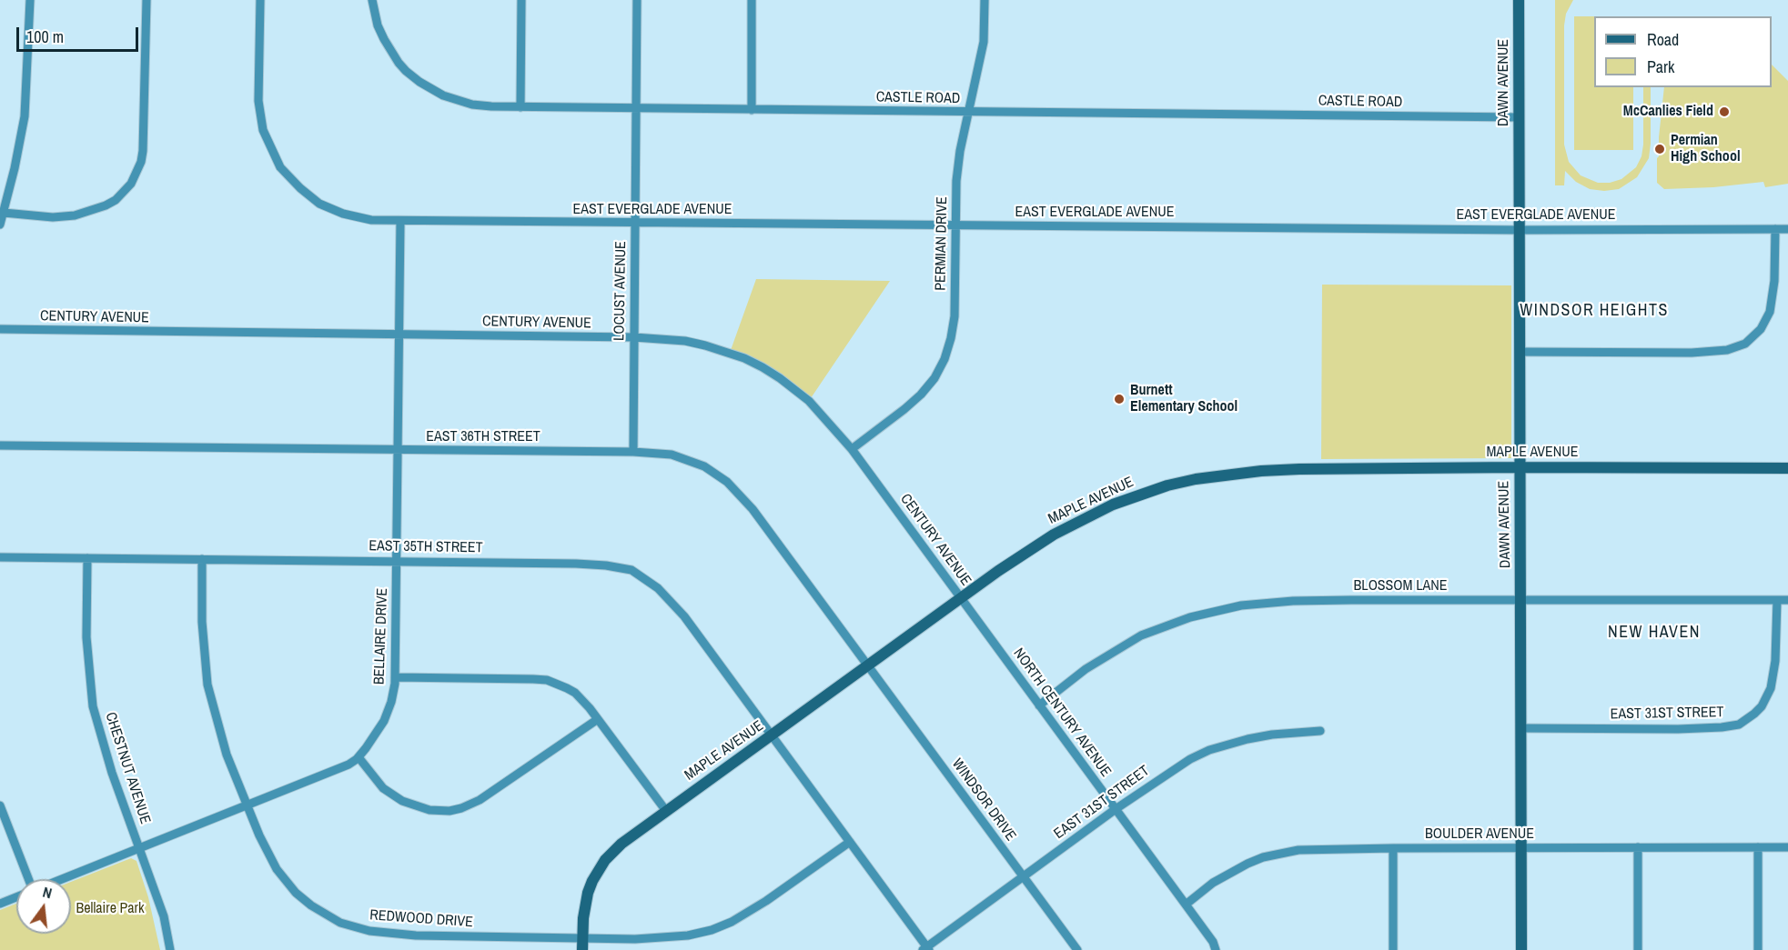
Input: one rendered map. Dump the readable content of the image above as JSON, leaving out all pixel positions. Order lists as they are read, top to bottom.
{
  "streets": {
    "street": [
      "DAWN AVENUE",
      "CASTLE ROAD",
      "EAST EVERGLADE AVENUE",
      "PERMIAN DRIVE",
      "LOCUST AVENUE",
      "CENTURY AVENUE",
      "EAST 36TH STREET",
      "MAPLE AVENUE",
      "EAST 35TH STREET",
      "BLOSSOM LANE",
      "BELLAIRE DRIVE",
      "NORTH CENTURY AVENUE",
      "EAST 31ST STREET",
      "CHESTNUT AVENUE",
      "WINDSOR DRIVE",
      "BOULDER AVENUE",
      "REDWOOD DRIVE"
    ]
  },
  "crossings": [
    ["DAWN AVENUE", "CASTLE ROAD"],
    ["DAWN AVENUE", "EAST EVERGLADE AVENUE"],
    ["DAWN AVENUE", "MAPLE AVENUE"],
    ["DAWN AVENUE", "BLOSSOM LANE"],
    ["DAWN AVENUE", "EAST 31ST STREET"],
    ["DAWN AVENUE", "BOULDER AVENUE"],
    ["CASTLE ROAD", "PERMIAN DRIVE"],
    ["CASTLE ROAD", "LOCUST AVENUE"],
    ["EAST EVERGLADE AVENUE", "PERMIAN DRIVE"],
    ["EAST EVERGLADE AVENUE", "LOCUST AVENUE"],
    ["EAST EVERGLADE AVENUE", "BELLAIRE DRIVE"],
    ["PERMIAN DRIVE", "CENTURY AVENUE"],
    ["LOCUST AVENUE", "CENTURY AVENUE"],
    ["LOCUST AVENUE", "EAST 36TH STREET"],
    ["CENTURY AVENUE", "MAPLE AVENUE"],
    ["CENTURY AVENUE", "BELLAIRE DRIVE"],
    ["CENTURY AVENUE", "NORTH CENTURY AVENUE"],
    ["EAST 36TH STREET", "MAPLE AVENUE"],
    ["EAST 36TH STREET", "BELLAIRE DRIVE"],
    ["EAST 36TH STREET", "WINDSOR DRIVE"],
    ["MAPLE AVENUE", "EAST 35TH STREET"],
    ["MAPLE AVENUE", "NORTH CENTURY AVENUE"],
    ["MAPLE AVENUE", "WINDSOR DRIVE"],
    ["MAPLE AVENUE", "REDWOOD DRIVE"],
    ["EAST 35TH STREET", "BELLAIRE DRIVE"],
    ["EAST 35TH STREET", "EAST 31ST STREET"],
    ["EAST 35TH STREET", "CHESTNUT AVENUE"],
    ["EAST 35TH STREET", "REDWOOD DRIVE"],
    ["BLOSSOM LANE", "NORTH CENTURY AVENUE"],
    ["BLOSSOM LANE", "EAST 31ST STREET"],
    ["BELLAIRE DRIVE", "CHESTNUT AVENUE"],
    ["BELLAIRE DRIVE", "REDWOOD DRIVE"],
    ["NORTH CENTURY AVENUE", "EAST 31ST STREET"],
    ["NORTH CENTURY AVENUE", "BOULDER AVENUE"],
    ["EAST 31ST STREET", "WINDSOR DRIVE"]
  ],
  "districts": ["WINDSOR HEIGHTS", "NEW HAVEN"],
  "parks": ["Bellaire Park"],
  "places": ["McCanlies Field", "Permian High School", "Burnett Elementary School"],
  "legend": ["Road", "Park"],
  "scale_bar": "100 m",
  "north": "top"
}
